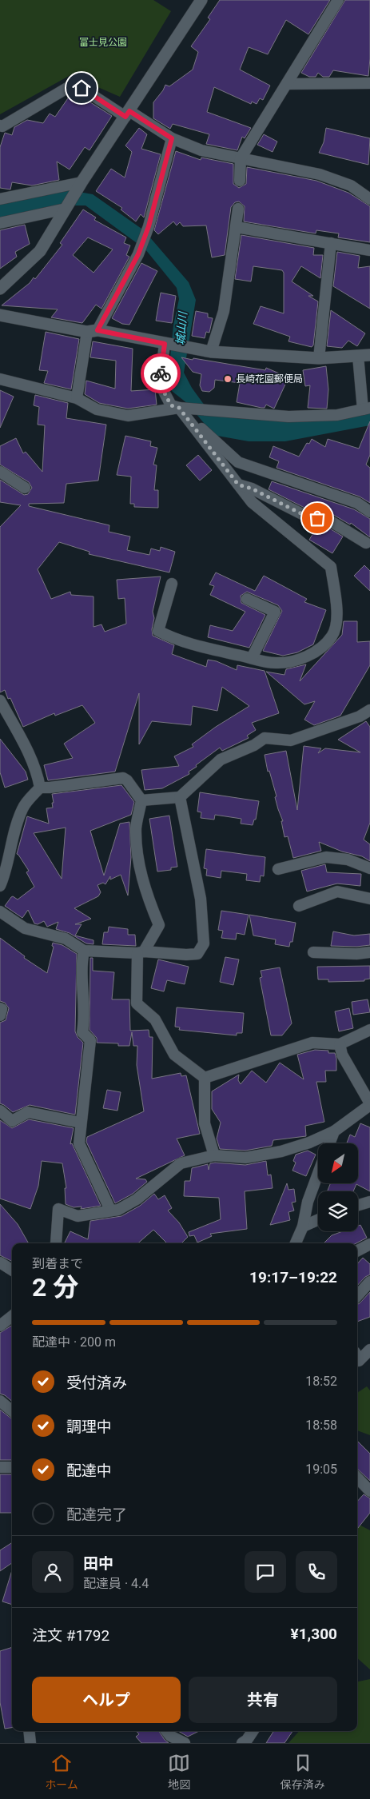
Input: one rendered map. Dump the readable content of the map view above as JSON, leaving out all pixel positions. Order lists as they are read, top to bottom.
{
  "water": ["城山川"],
  "parks": ["富士見公園"],
  "places": ["長崎花園郵便局"],
  "north": "bottom left",
  "page": {
    "heading": ["2 分", "到着まで", "19:17–19:22"],
    "panel": [
      "田中",
      "配達員 · 4.4",
      "注文 #1792",
      "¥1,300"
    ],
    "bar": "配達中 · 200 m",
    "list": [
      ["受付済み", "18:52"],
      ["調理中", "18:58"],
      ["配達中", "19:05"],
      "配達完了"
    ],
    "buttons": ["ヘルプ", "共有"],
    "tabs": ["ホーム", "地図", "保存済み"]
  }
}
